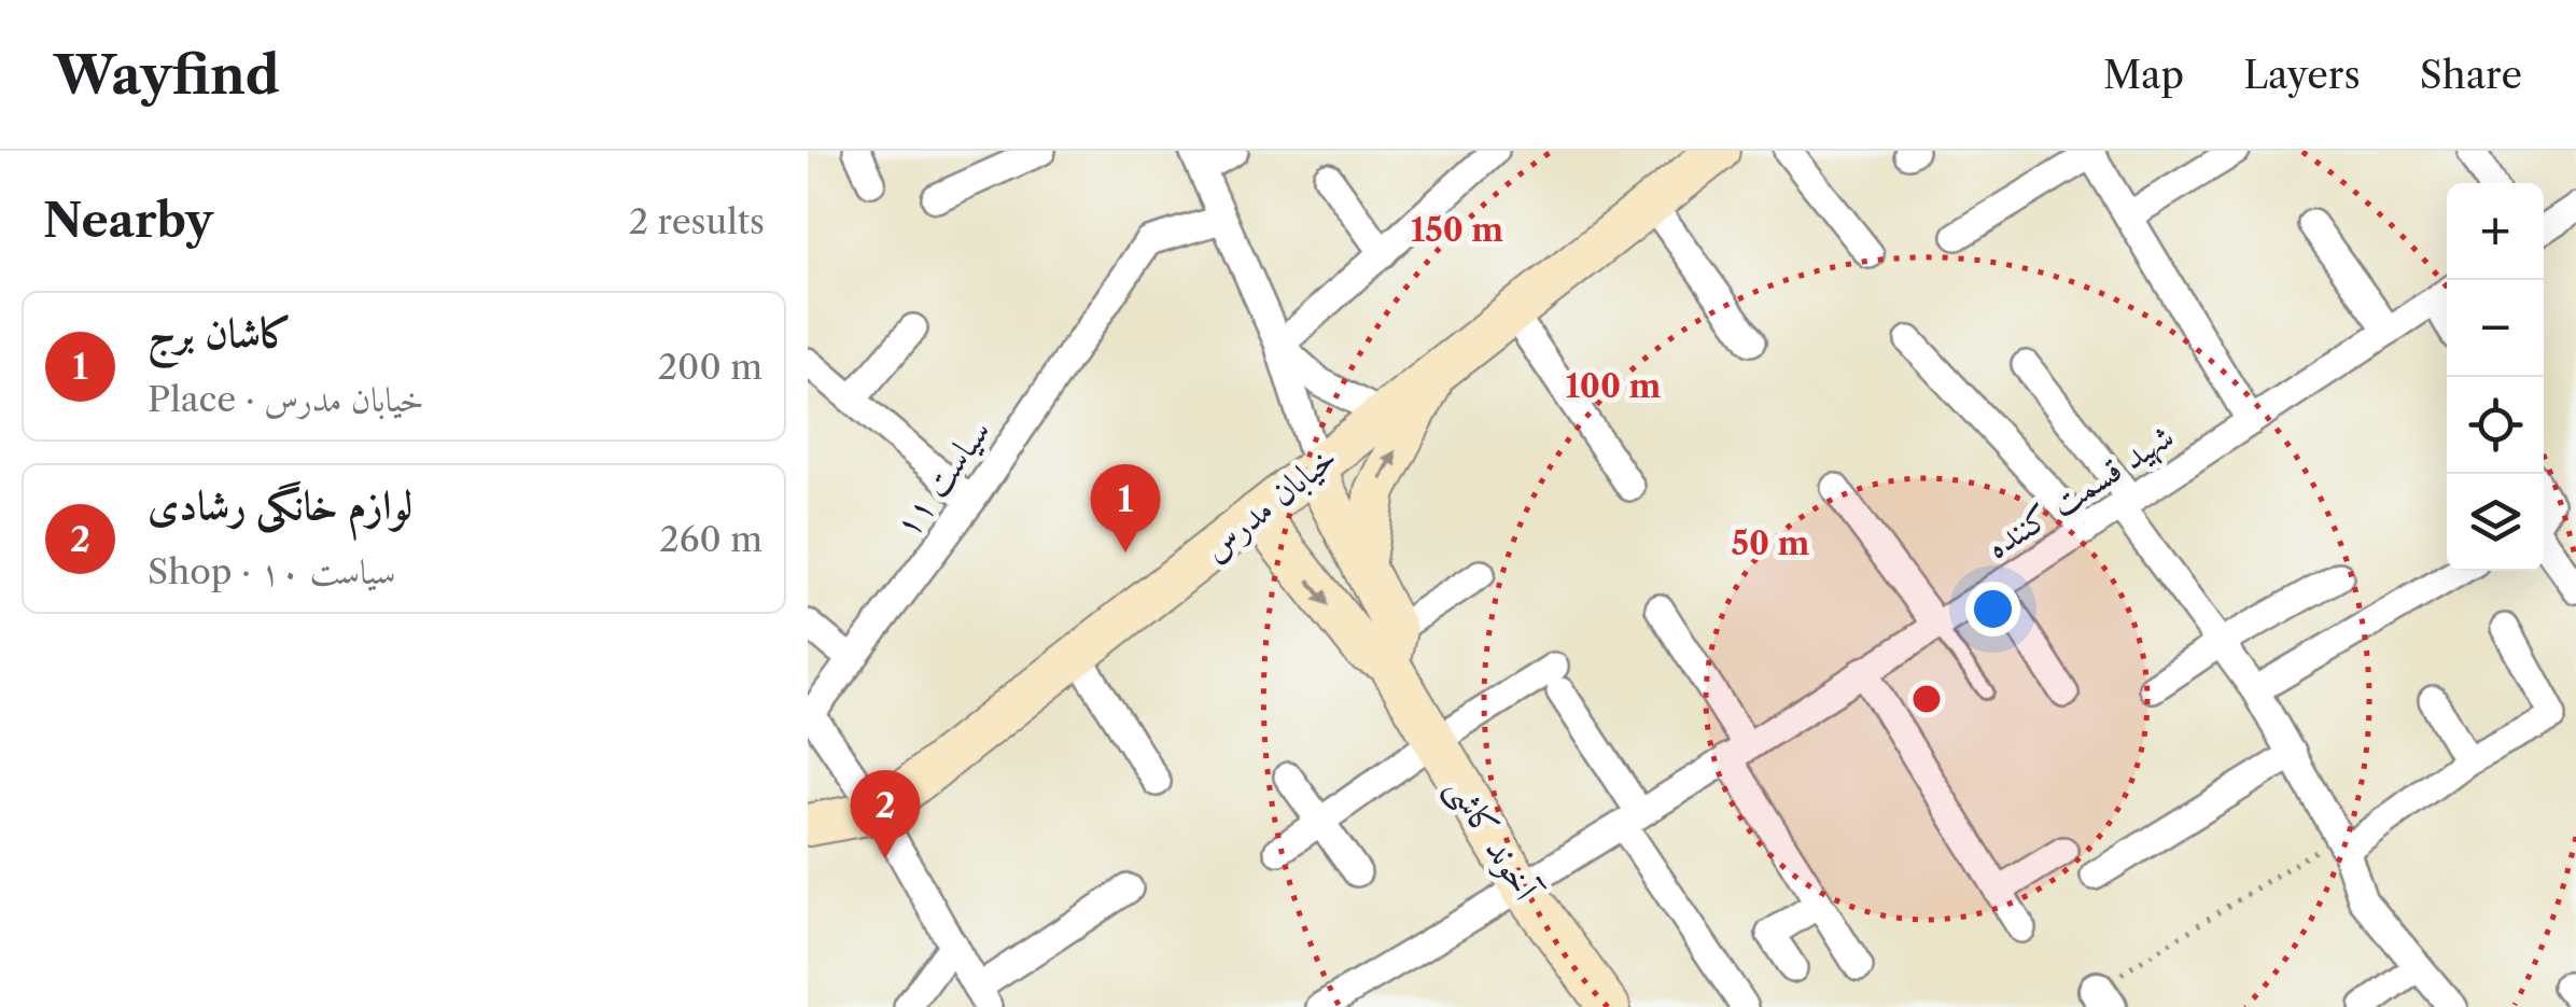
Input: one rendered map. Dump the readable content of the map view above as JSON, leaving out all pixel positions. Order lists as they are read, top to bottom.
{
  "streets": {
    "main road": ["خیابان مدرس", "آخوند کاشی"],
    "street": ["سیاست ۱۱", "شهید قسمت کننده"]
  },
  "crossings": [
    ["سیاست ۱۱", "خیابان مدرس"],
    ["شهید قسمت کننده", "آخوند کاشی"],
    ["خیابان مدرس", "آخوند کاشی"]
  ],
  "page": {
    "header": "Wayfind",
    "nav": ["Map", "Layers", "Share"],
    "heading": ["Nearby", "2 results"],
    "map_buttons": ["+", "−"],
    "list": [
      {
        "mark": "1",
        "name": "کاشان برج",
        "note": "Place · خیابان مدرس",
        "value": "200 m"
      },
      {
        "mark": "2",
        "name": "لوازم خانگی رشادی",
        "note": "Shop · سیاست ۱۰",
        "value": "260 m"
      }
    ],
    "pins": ["1", "2"]
  },
  "rings": ["150 m", "100 m", "50 m"]
}
